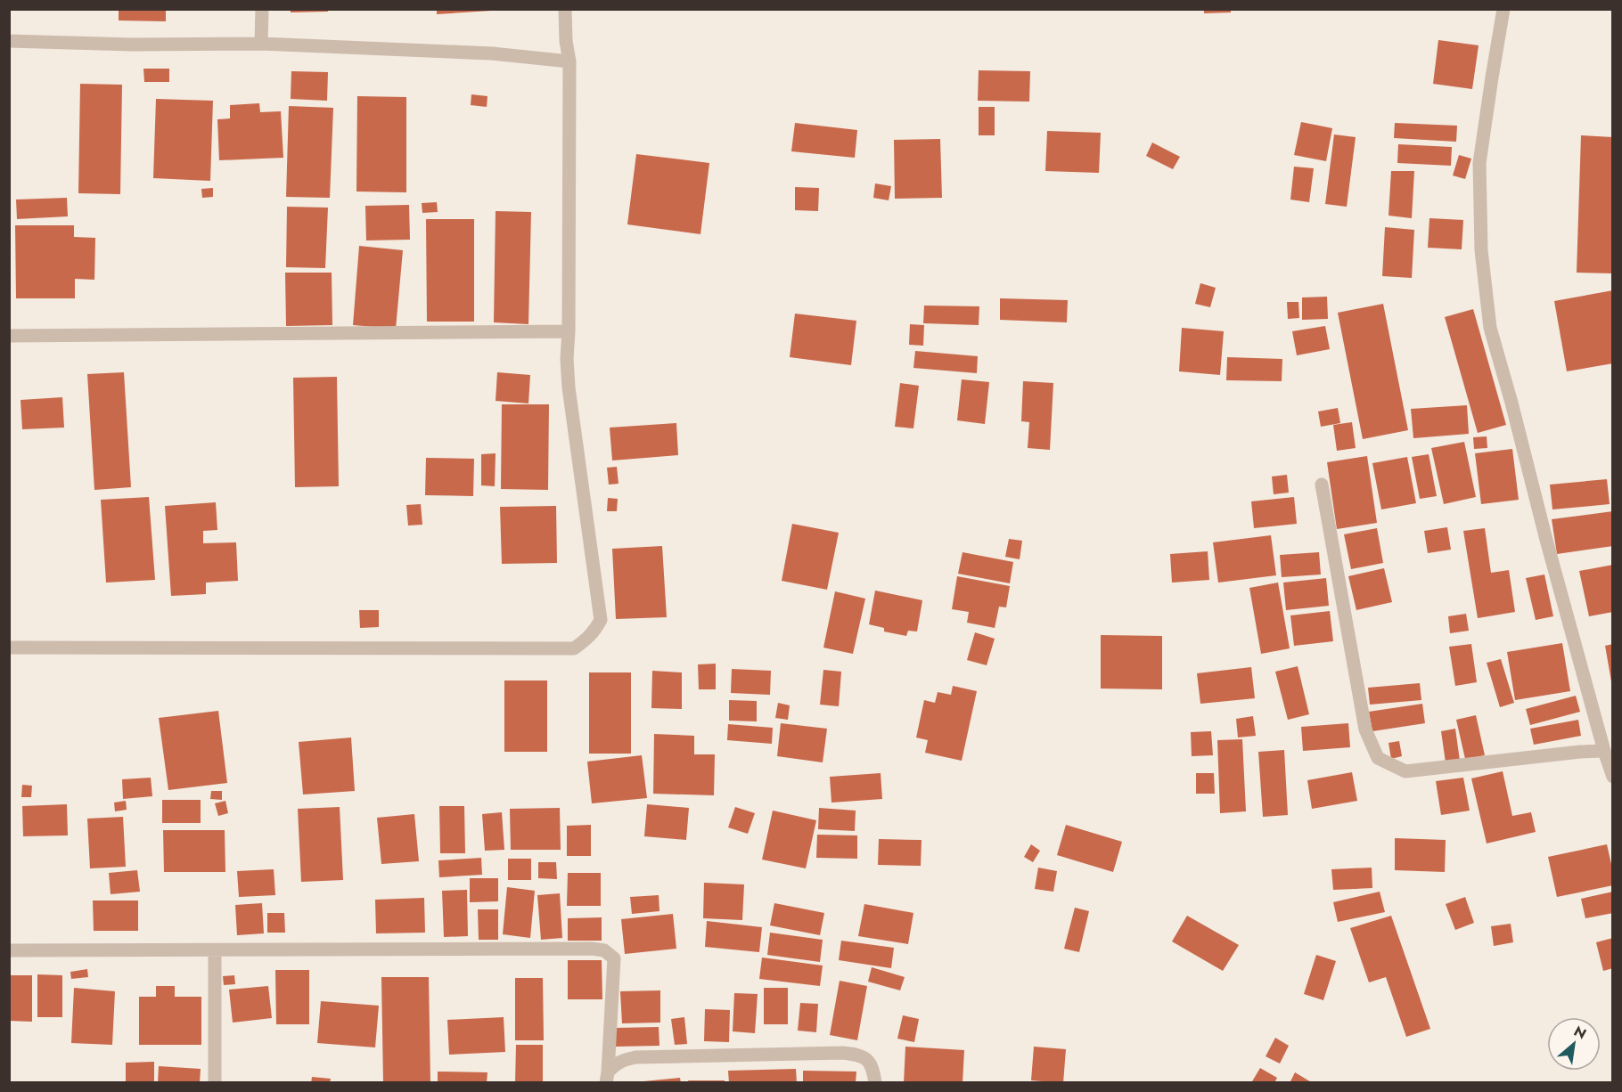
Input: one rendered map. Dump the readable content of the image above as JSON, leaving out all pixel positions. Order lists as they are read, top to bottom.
{
  "north": "top right"
}
